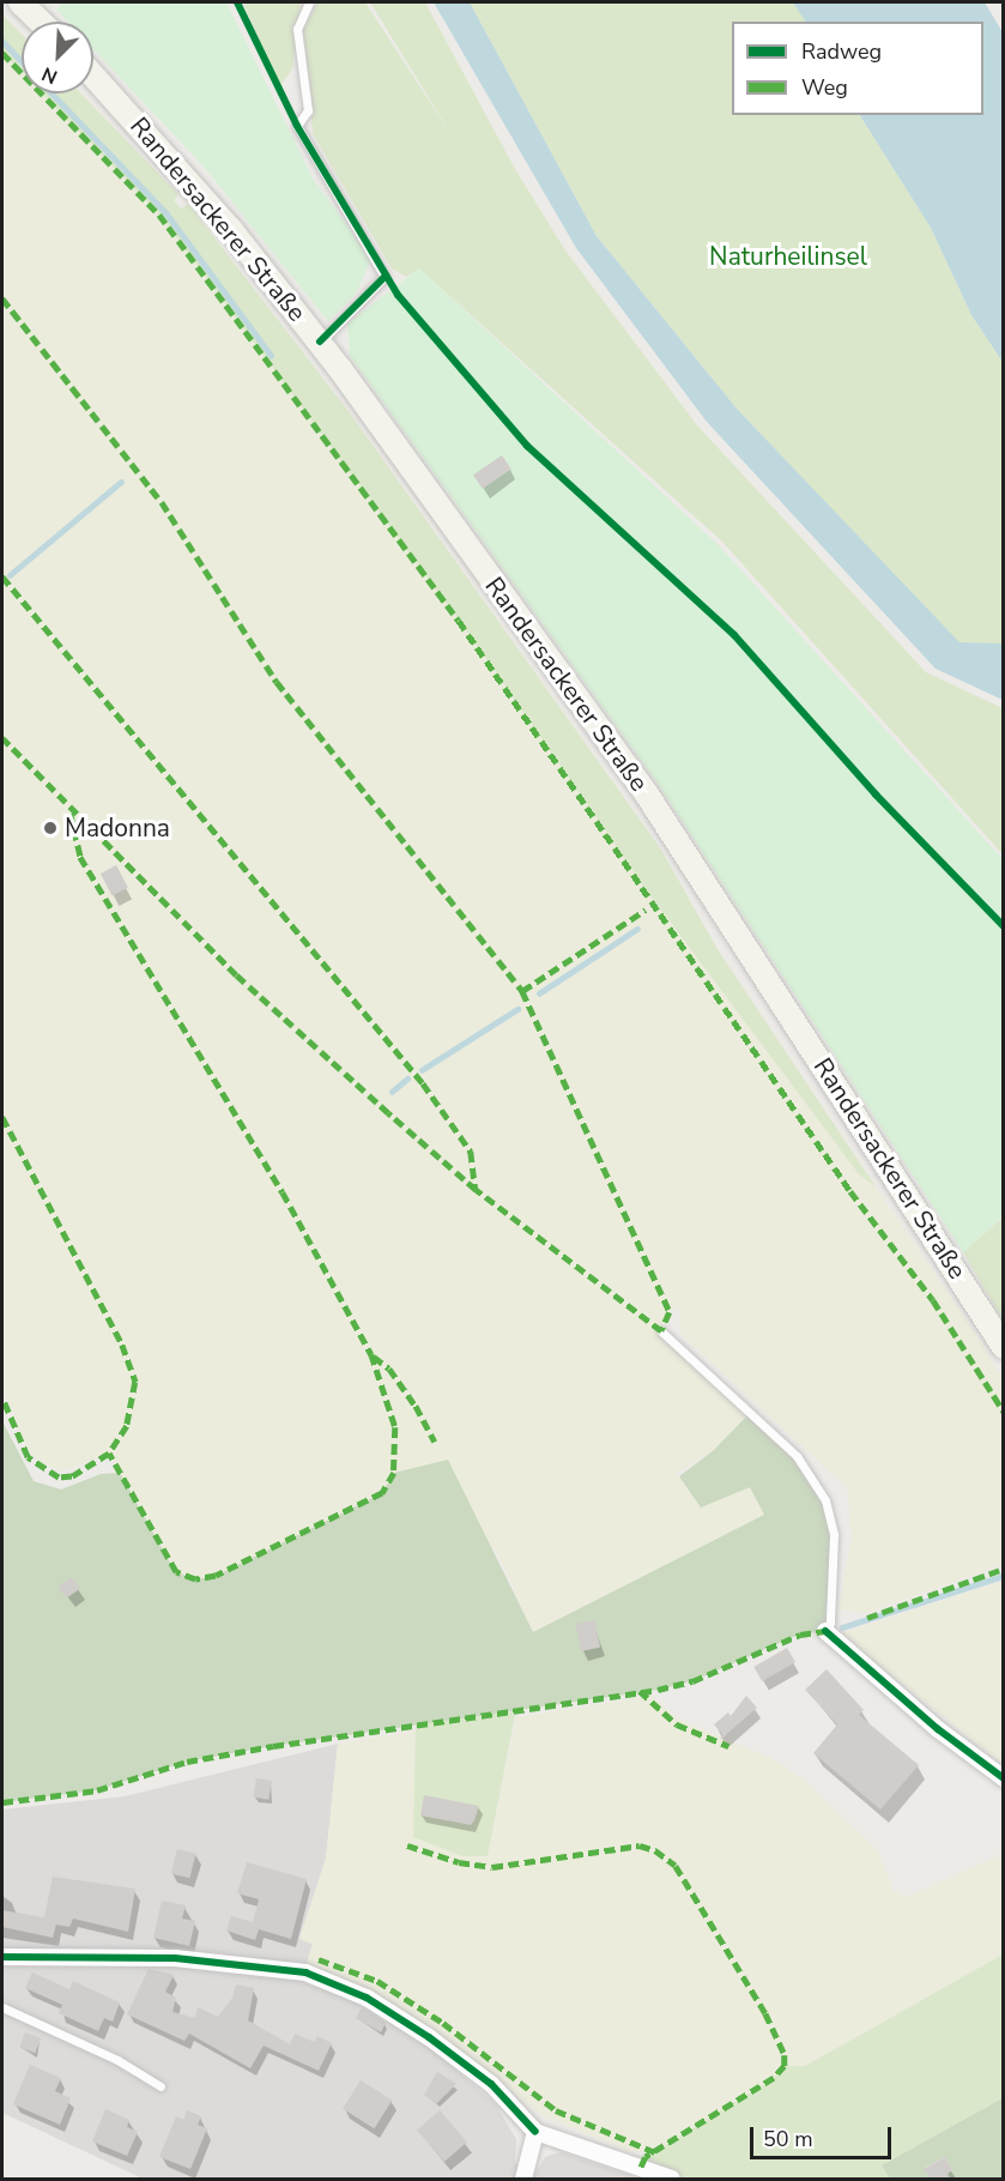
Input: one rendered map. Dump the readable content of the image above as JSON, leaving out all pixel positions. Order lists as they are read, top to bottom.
{
  "streets": {
    "main road": ["Randersackerer Straße"]
  },
  "parks": ["Naturheilinsel"],
  "places": ["Madonna"],
  "legend": ["Radweg", "Weg"],
  "scale_bar": "50 m",
  "north": "bottom left"
}
